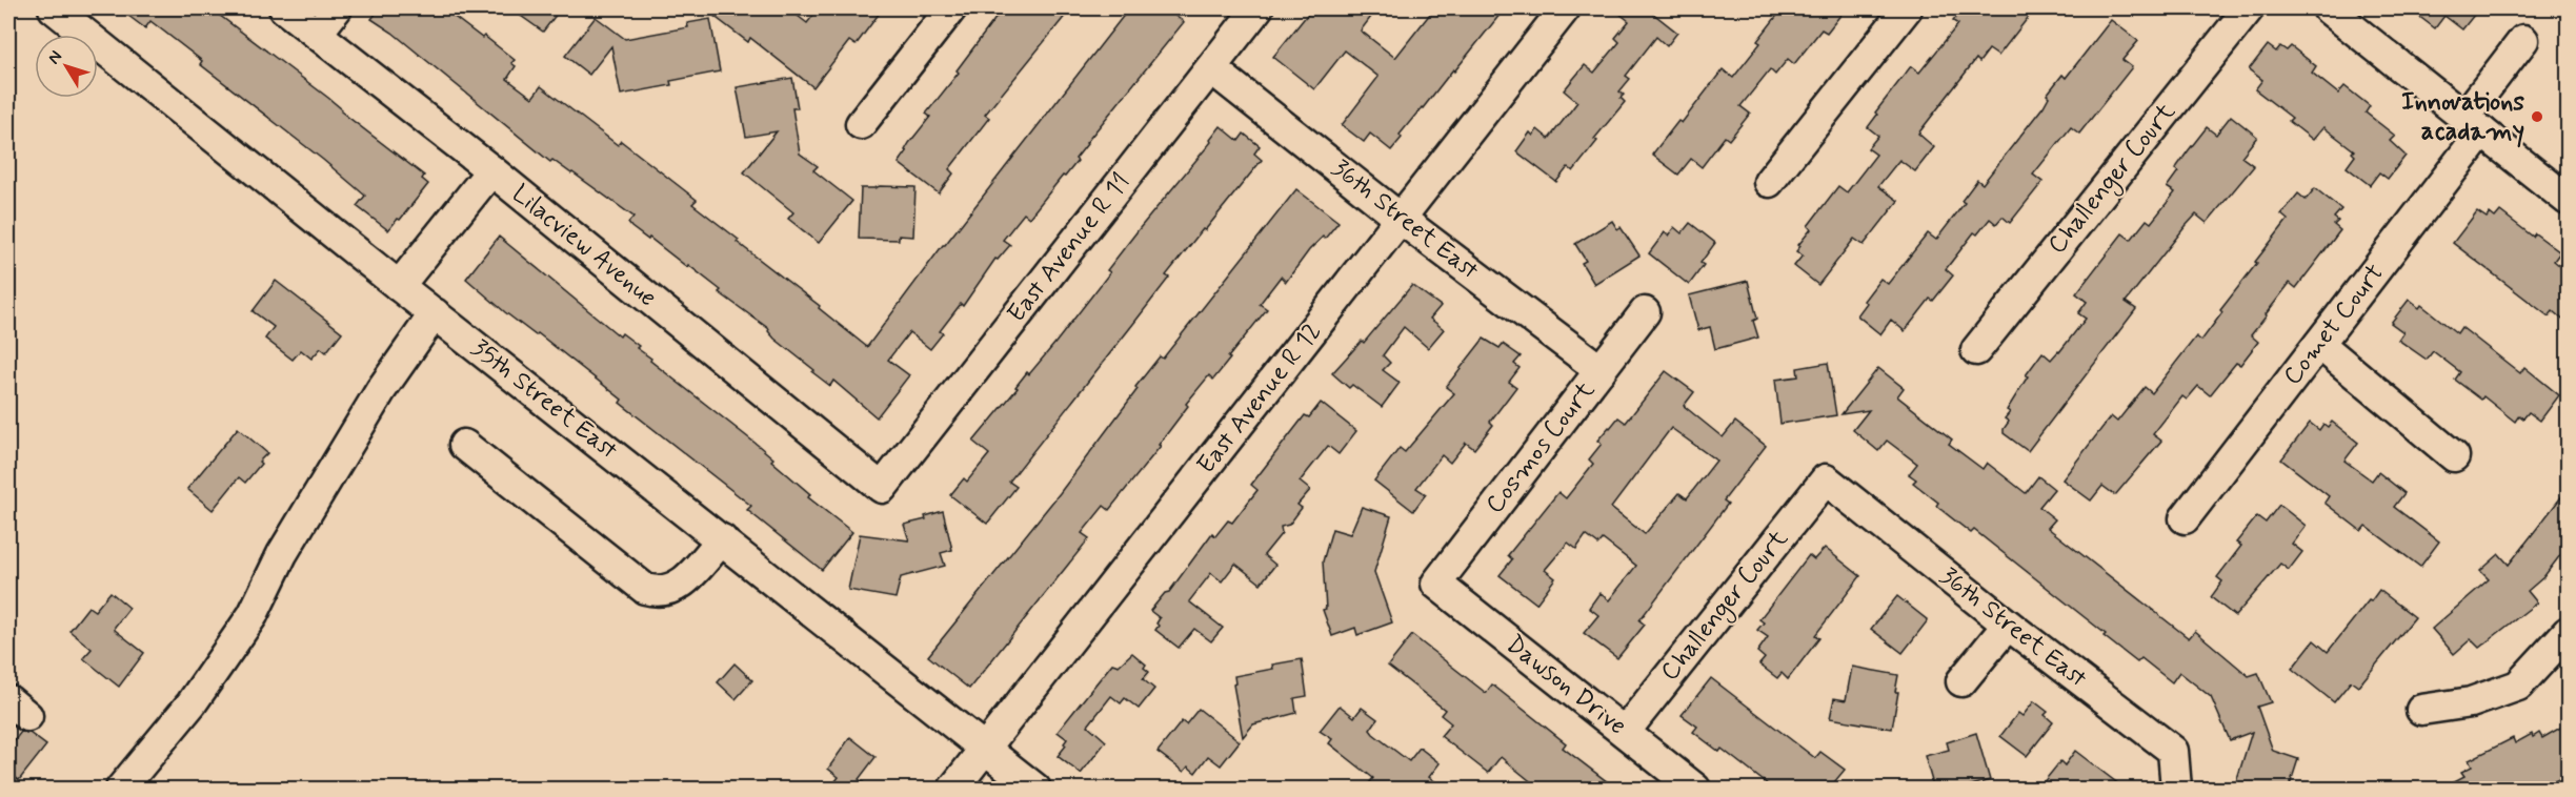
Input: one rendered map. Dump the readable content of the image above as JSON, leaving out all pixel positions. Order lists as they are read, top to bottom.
{
  "streets": {
    "street": [
      "Challenger Court",
      "36th Street East",
      "Lilacview Avenue",
      "East Avenue R 11",
      "Comet Court",
      "East Avenue R 12",
      "35th Street East",
      "Cosmos Court",
      "Dawson Drive"
    ]
  },
  "crossings": [
    ["Challenger Court", "36th Street East"],
    ["Challenger Court", "Dawson Drive"],
    ["36th Street East", "East Avenue R 11"],
    ["36th Street East", "East Avenue R 12"],
    ["36th Street East", "Cosmos Court"],
    ["Lilacview Avenue", "East Avenue R 11"],
    ["East Avenue R 12", "35th Street East"],
    ["Cosmos Court", "Dawson Drive"]
  ],
  "places": ["Innovations acadamy"],
  "north": "top left"
}
